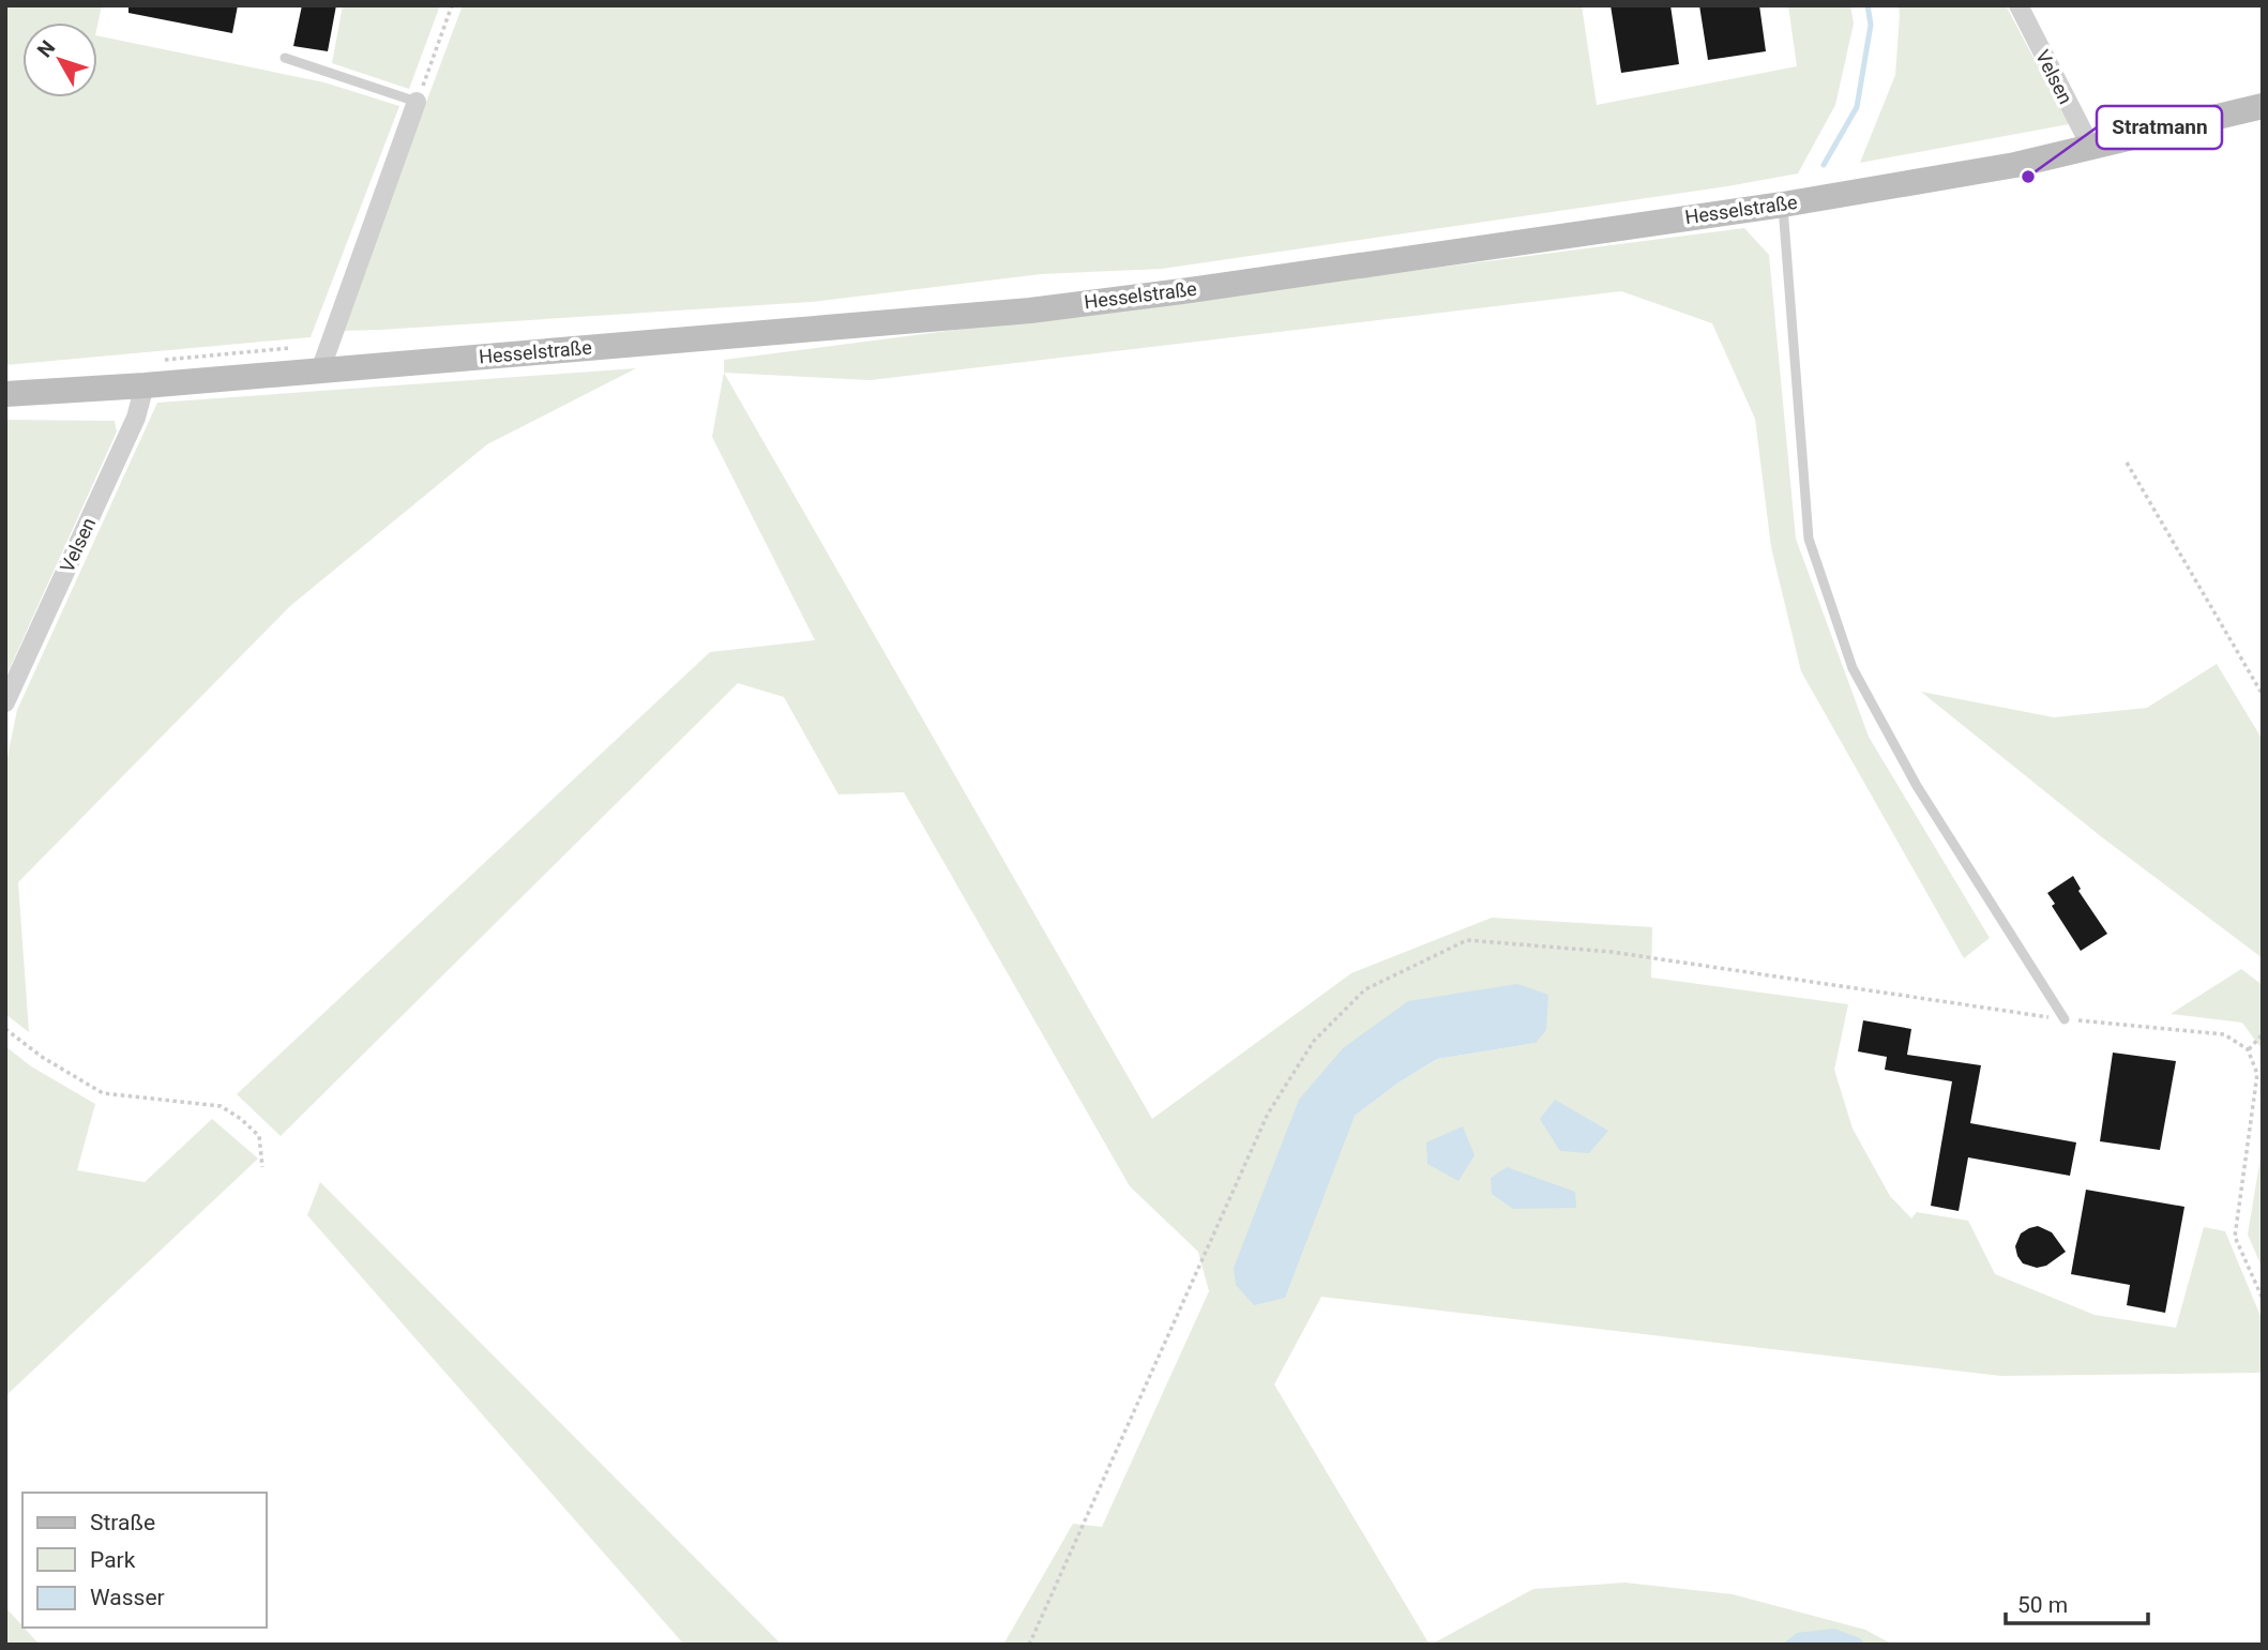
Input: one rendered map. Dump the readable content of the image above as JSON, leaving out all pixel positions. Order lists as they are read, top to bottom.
{
  "streets": {
    "main road": ["Hesselstraße"],
    "street": ["Velsen"]
  },
  "crossings": [
    ["Velsen", "Hesselstraße"]
  ],
  "places": ["Stratmann"],
  "legend": ["Straße", "Park", "Wasser"],
  "scale_bar": "50 m",
  "north": "top left"
}
